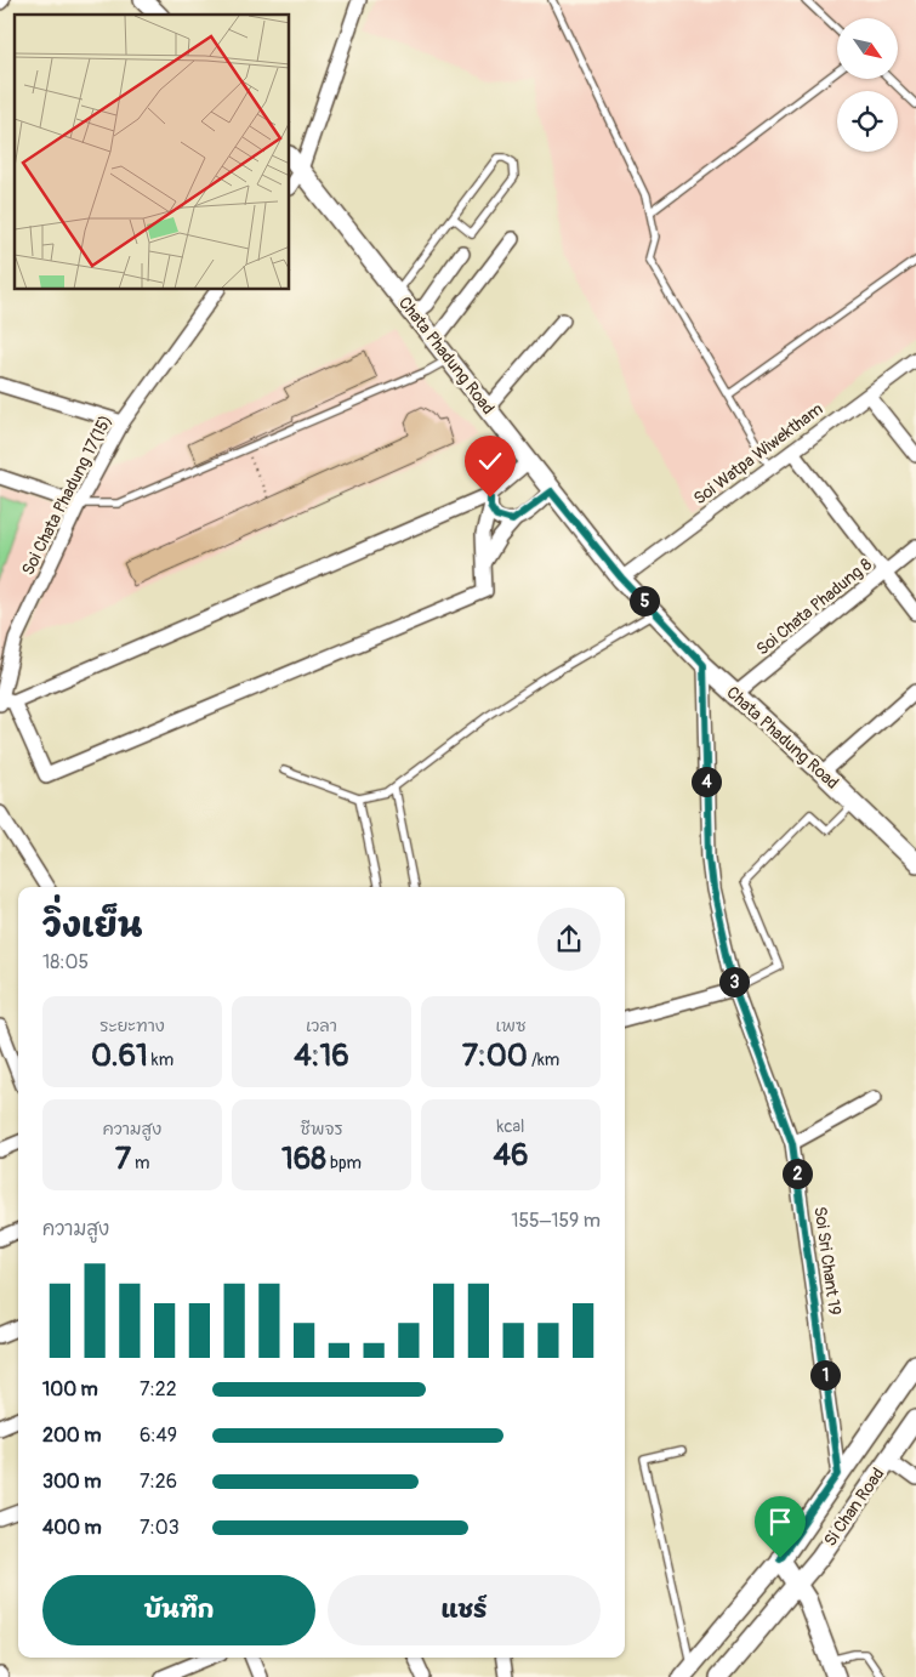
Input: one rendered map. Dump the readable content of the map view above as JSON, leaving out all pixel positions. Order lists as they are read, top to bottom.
{
  "streets": {
    "street": [
      "Chata Phadung Road",
      "Soi Watpa Wiwektham",
      "Soi Chata Phadung 17(15)",
      "Soi Chata Phadung 8",
      "Soi Sri Chant 19",
      "Si Chan Road"
    ]
  },
  "crossings": [
    ["Chata Phadung Road", "Soi Watpa Wiwektham"],
    ["Chata Phadung Road", "Soi Chata Phadung 8"],
    ["Chata Phadung Road", "Soi Sri Chant 19"],
    ["Soi Sri Chant 19", "Si Chan Road"]
  ],
  "north": "bottom right",
  "page": {
    "pins": [
      "5",
      "4",
      "3",
      "2",
      "1"
    ],
    "heading": ["วิ่งเย็น", "18:05"],
    "stats": [
      ["ระยะทาง", "0.61 km"],
      ["เวลา", "4:16"],
      ["เพซ", "7:00 /km"],
      ["ความสูง", "7 m"],
      ["ชีพจร", "168 bpm"],
      ["kcal", "46"]
    ],
    "chart": ["ความสูง", "155–159 m"],
    "list": [
      {
        "name": "100 m",
        "note": "7:22"
      },
      {
        "name": "200 m",
        "note": "6:49"
      },
      {
        "name": "300 m",
        "note": "7:26"
      },
      {
        "name": "400 m",
        "note": "7:03"
      }
    ],
    "buttons": ["บันทึก", "แชร์"]
  }
}
